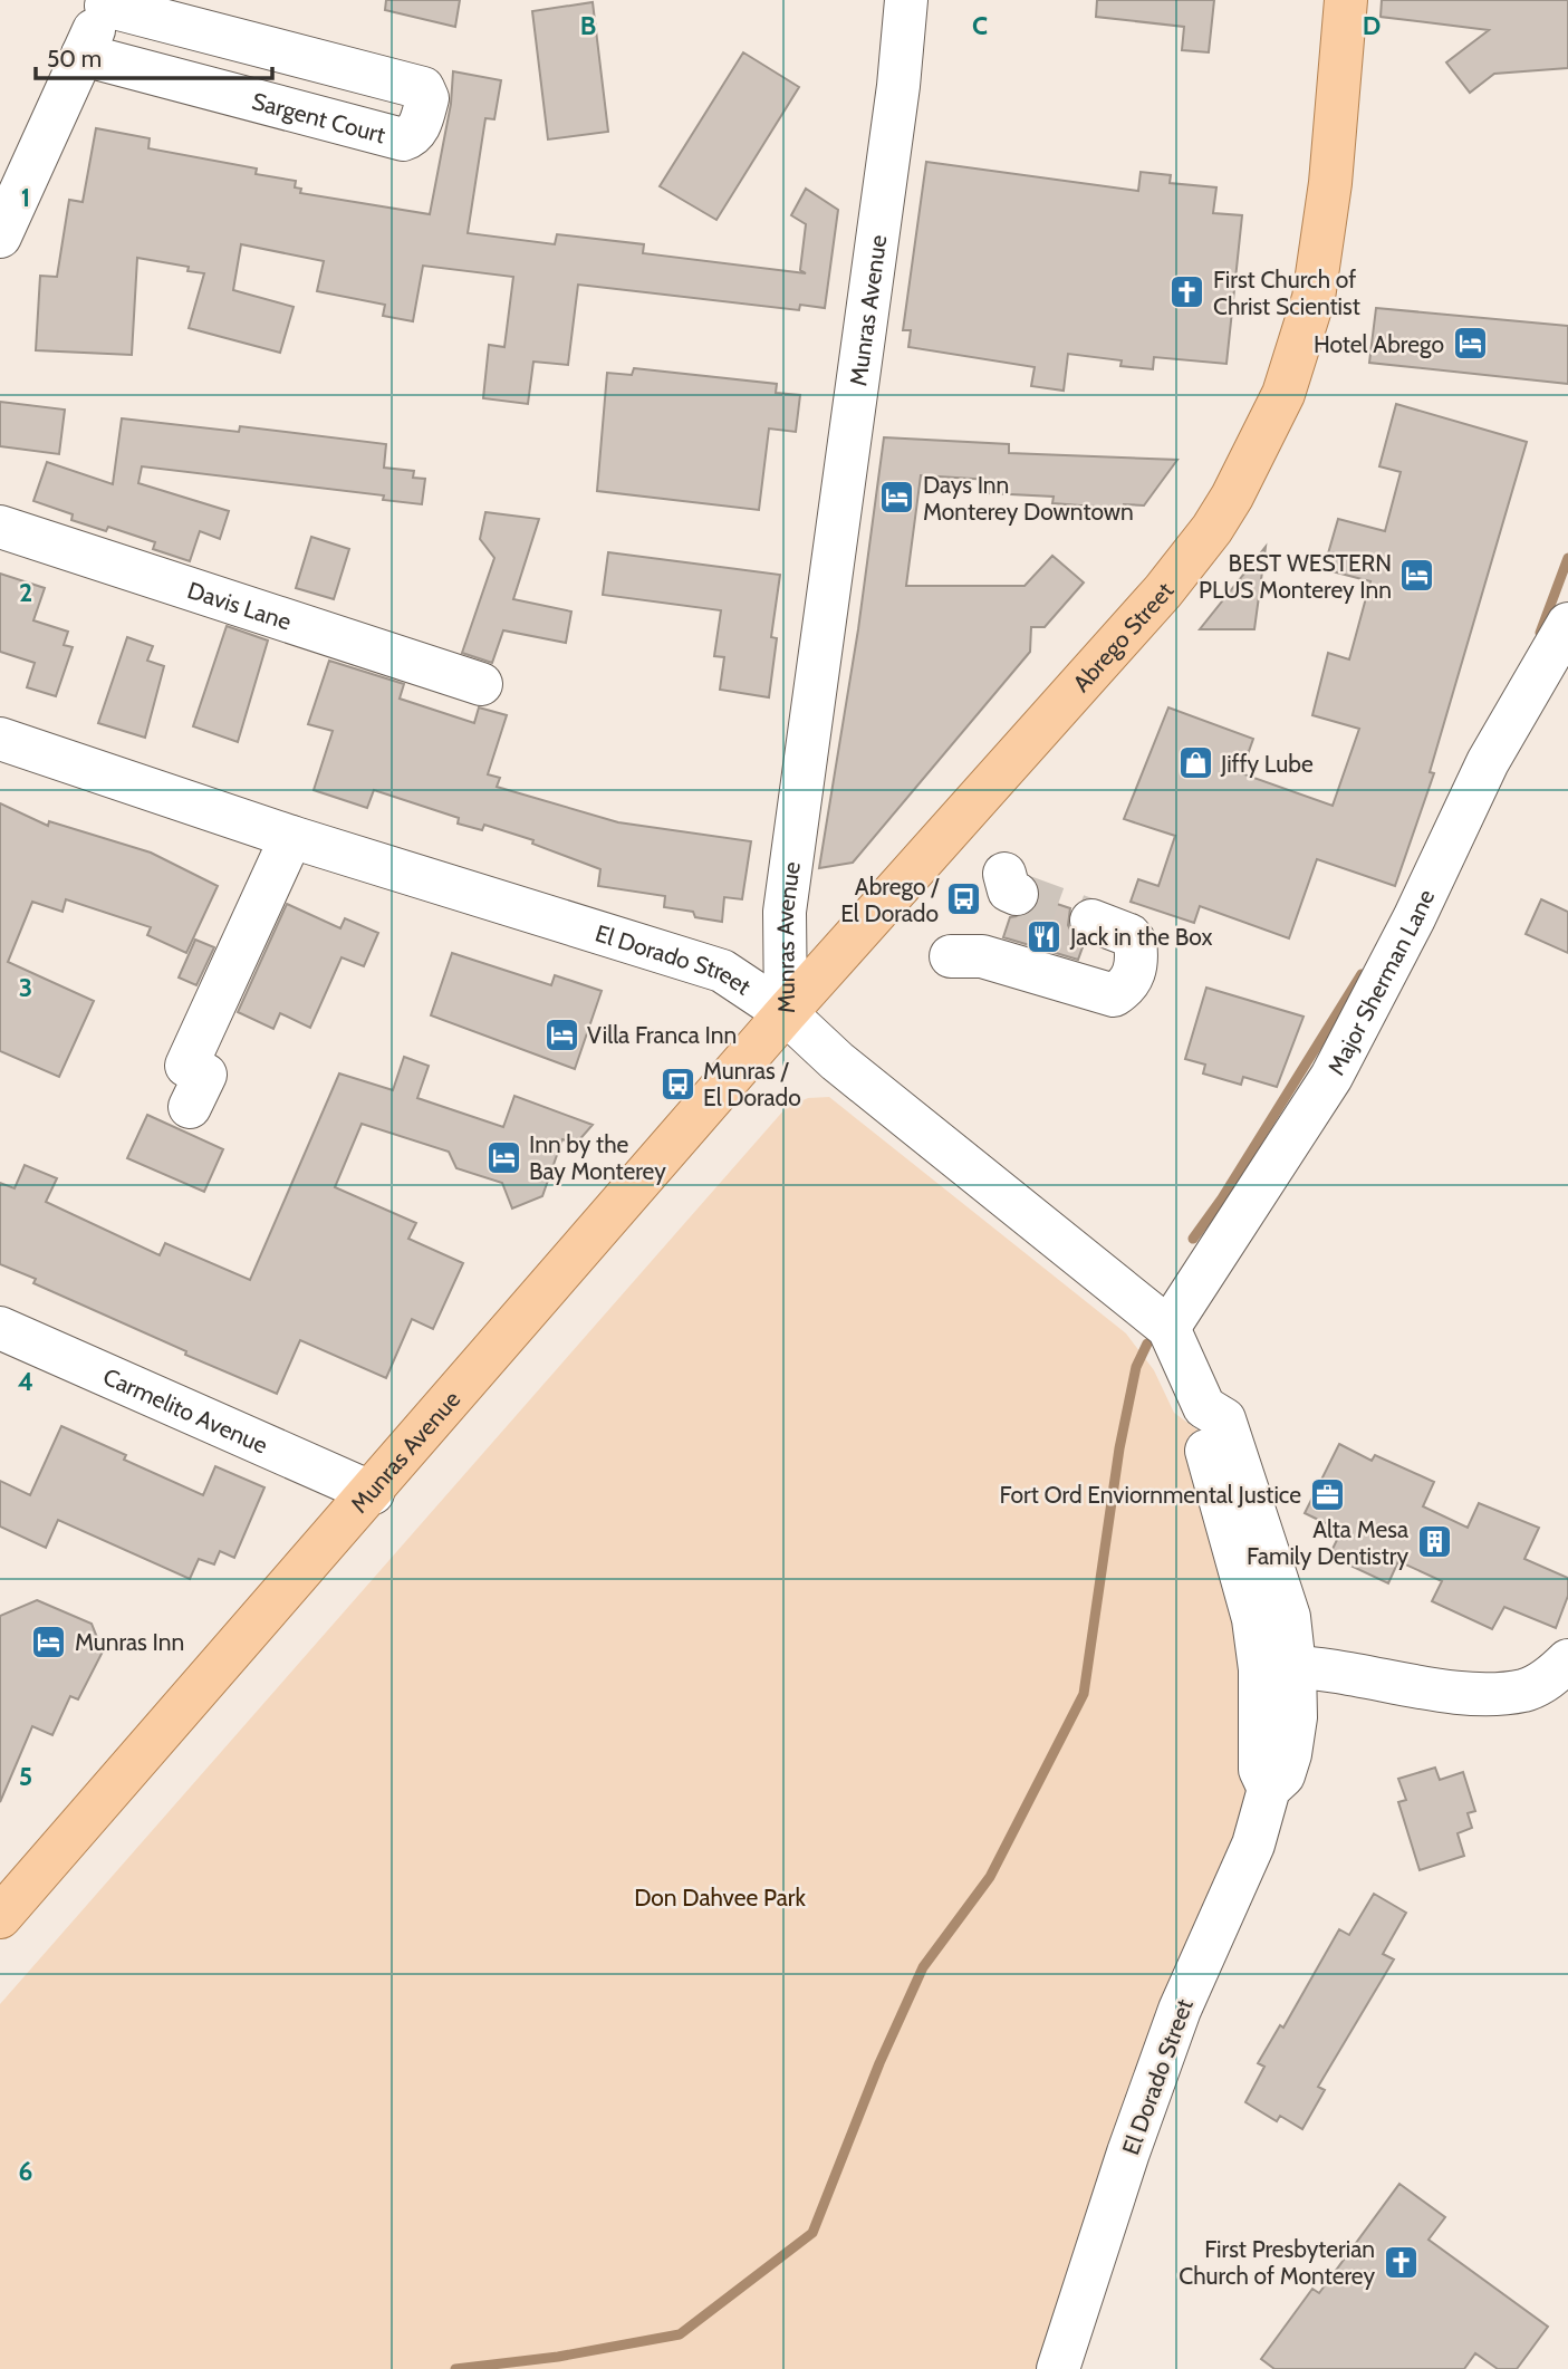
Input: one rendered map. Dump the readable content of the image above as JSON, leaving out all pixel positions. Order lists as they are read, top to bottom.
{
  "streets": {
    "main road": ["Munras Avenue", "Abrego Street"],
    "street": [
      "Sargent Court",
      "Davis Lane",
      "El Dorado Street",
      "Major Sherman Lane",
      "Carmelito Avenue"
    ]
  },
  "crossings": [
    ["Munras Avenue", "Abrego Street"],
    ["Munras Avenue", "El Dorado Street"],
    ["Munras Avenue", "Carmelito Avenue"],
    ["Abrego Street", "El Dorado Street"],
    ["El Dorado Street", "Major Sherman Lane"]
  ],
  "parks": ["Don Dahvee Park"],
  "places": {
    "church": ["First Church of Christ Scientist", "First Presbyterian Church of Monterey"],
    "hotel": [
      "Hotel Abrego",
      "Days Inn Monterey Downtown",
      "BEST WESTERN PLUS Monterey Inn",
      "Villa Franca Inn",
      "Inn by the Bay Monterey",
      "Munras Inn"
    ],
    "shop": ["Jiffy Lube"],
    "bus stop": ["Abrego / El Dorado", "Munras / El Dorado"],
    "restaurant": ["Jack in the Box"],
    "office": ["Fort Ord Enviornmental Justice"],
    "building": ["Alta Mesa Family Dentistry"]
  },
  "scale_bar": "50 m",
  "grid": {
    "columns": ["B", "C", "D"],
    "rows": [
      "1",
      "2",
      "3",
      "4",
      "5",
      "6"
    ]
  }
}
